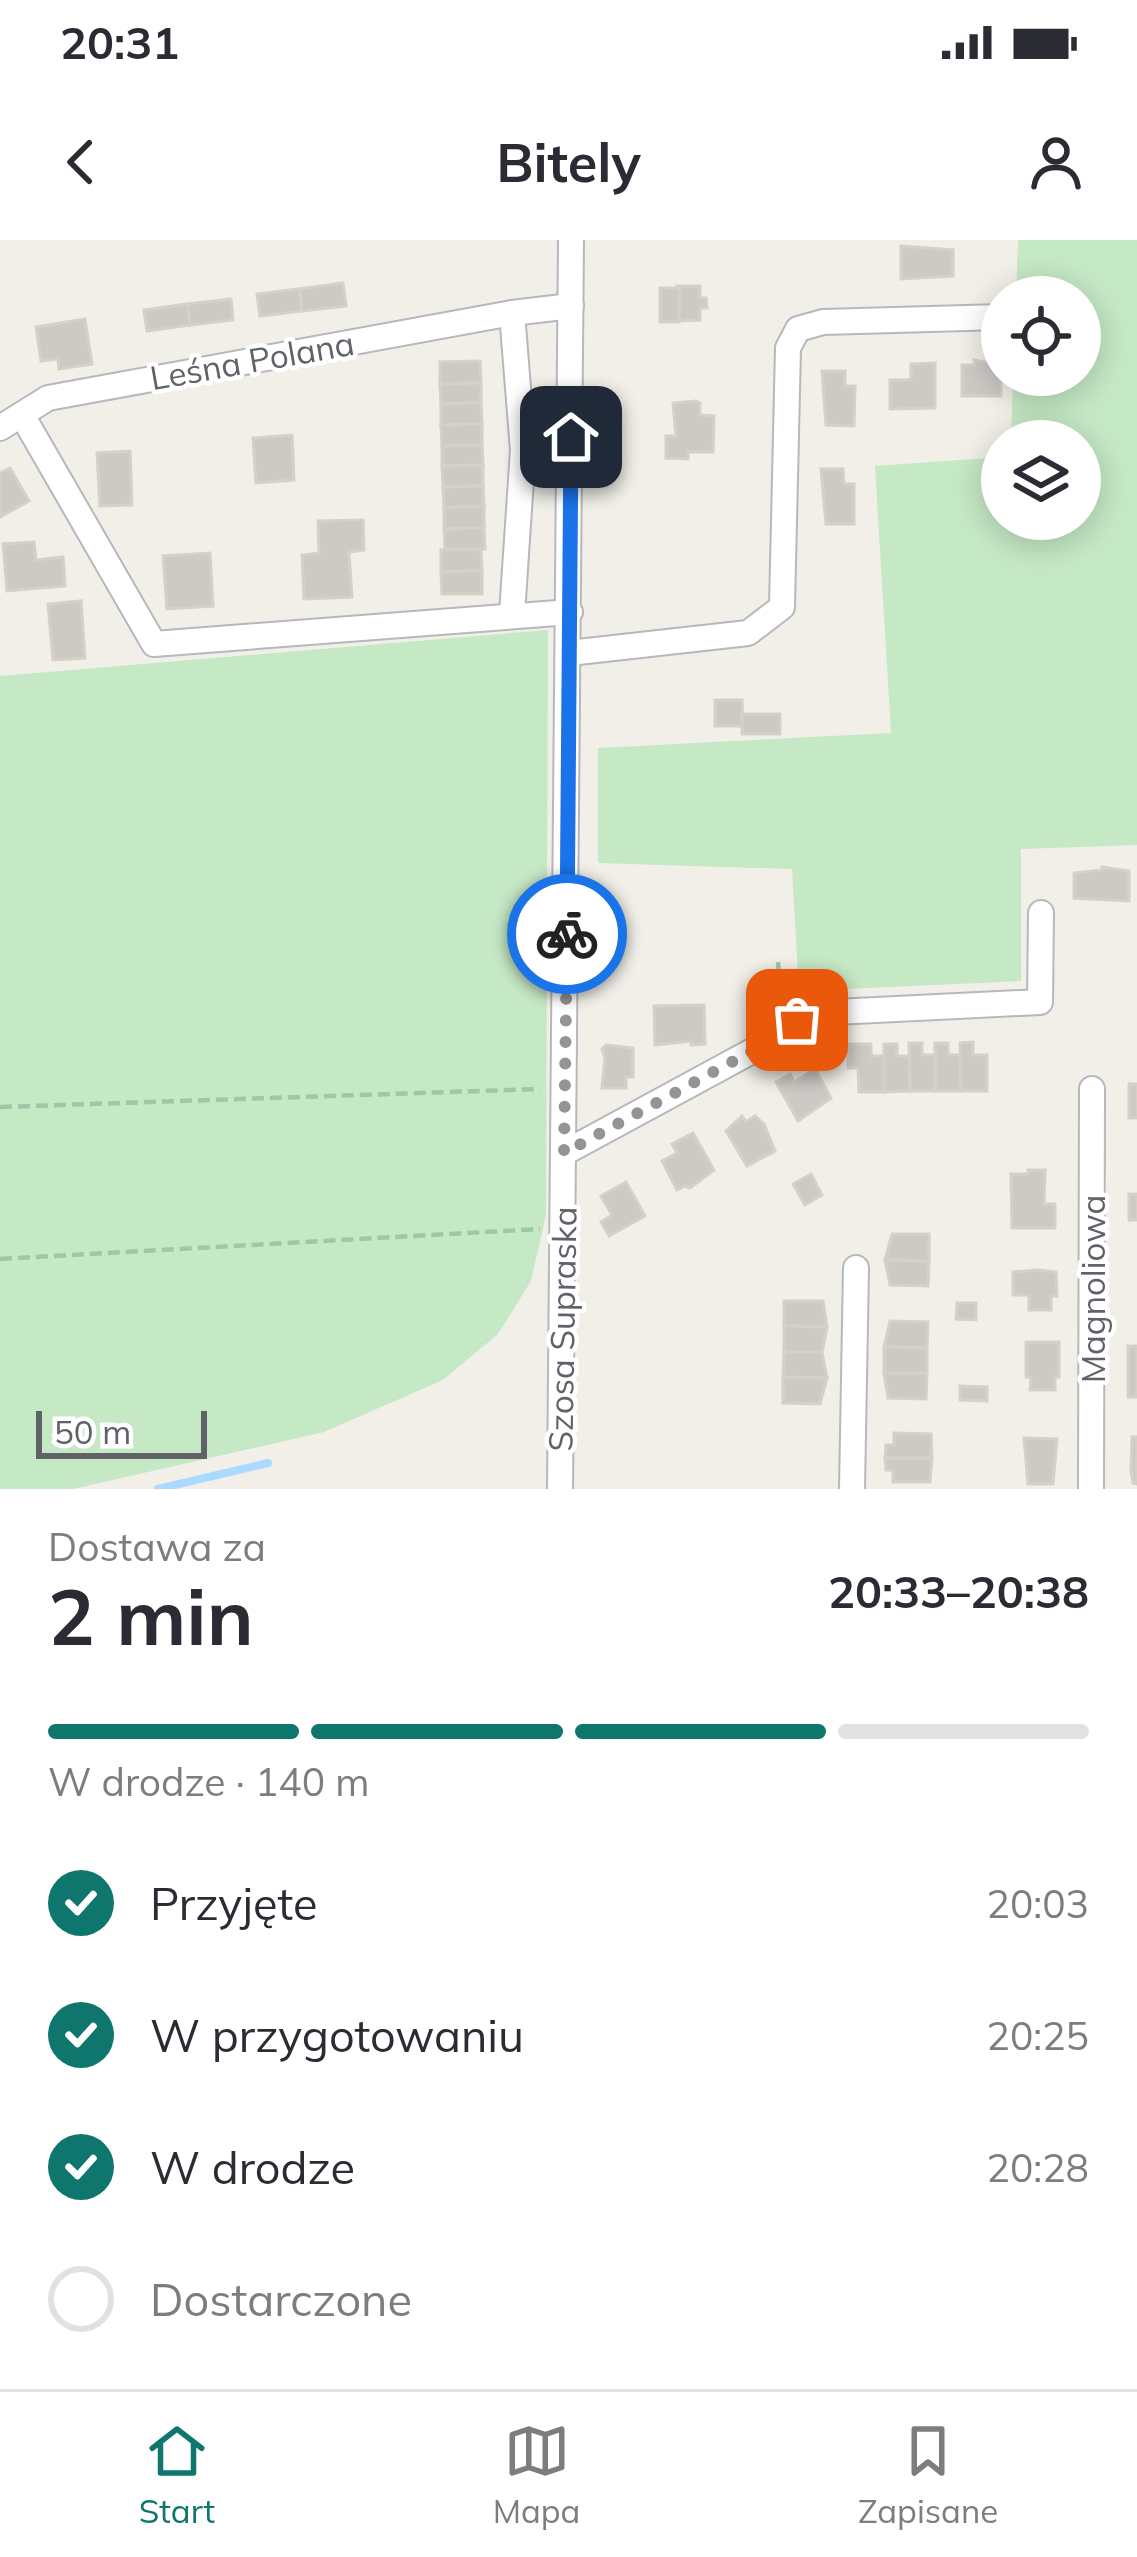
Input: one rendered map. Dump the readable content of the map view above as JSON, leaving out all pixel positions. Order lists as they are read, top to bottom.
{
  "streets": {
    "street": ["Leśna Polana", "Magnoliowa", "Szosa Supraska"]
  },
  "crossings": [
    ["Leśna Polana", "Szosa Supraska"]
  ],
  "scale_bar": "50 m",
  "page": {
    "status": "20:31",
    "header": "Bitely",
    "scale": "50 m",
    "heading": ["2 min", "Dostawa za", "20:33–20:38"],
    "bar": "W drodze · 140 m",
    "list": [
      ["Przyjęte", "20:03"],
      ["W przygotowaniu", "20:25"],
      ["W drodze", "20:28"],
      "Dostarczone"
    ],
    "tabs": ["Start", "Mapa", "Zapisane"]
  }
}
